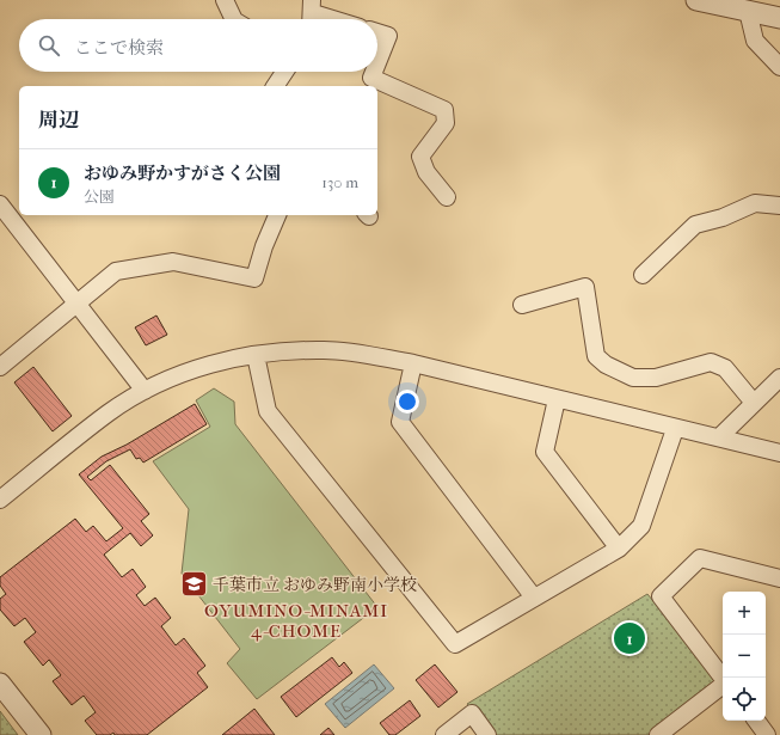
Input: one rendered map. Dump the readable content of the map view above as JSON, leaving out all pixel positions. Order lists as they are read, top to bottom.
{
  "districts": ["OYUMINO-MINAMI 4-CHOME"],
  "places": {
    "school or university": ["千葉市立 おゆみ野南小学校"]
  },
  "page": {
    "search": "ここで検索",
    "heading": "周辺",
    "list": [
      {
        "mark": "1",
        "name": "おゆみ野かすがさく公園",
        "note": "公園",
        "value": "130 m"
      }
    ],
    "map_buttons": ["+", "−"],
    "pins": "1"
  }
}
